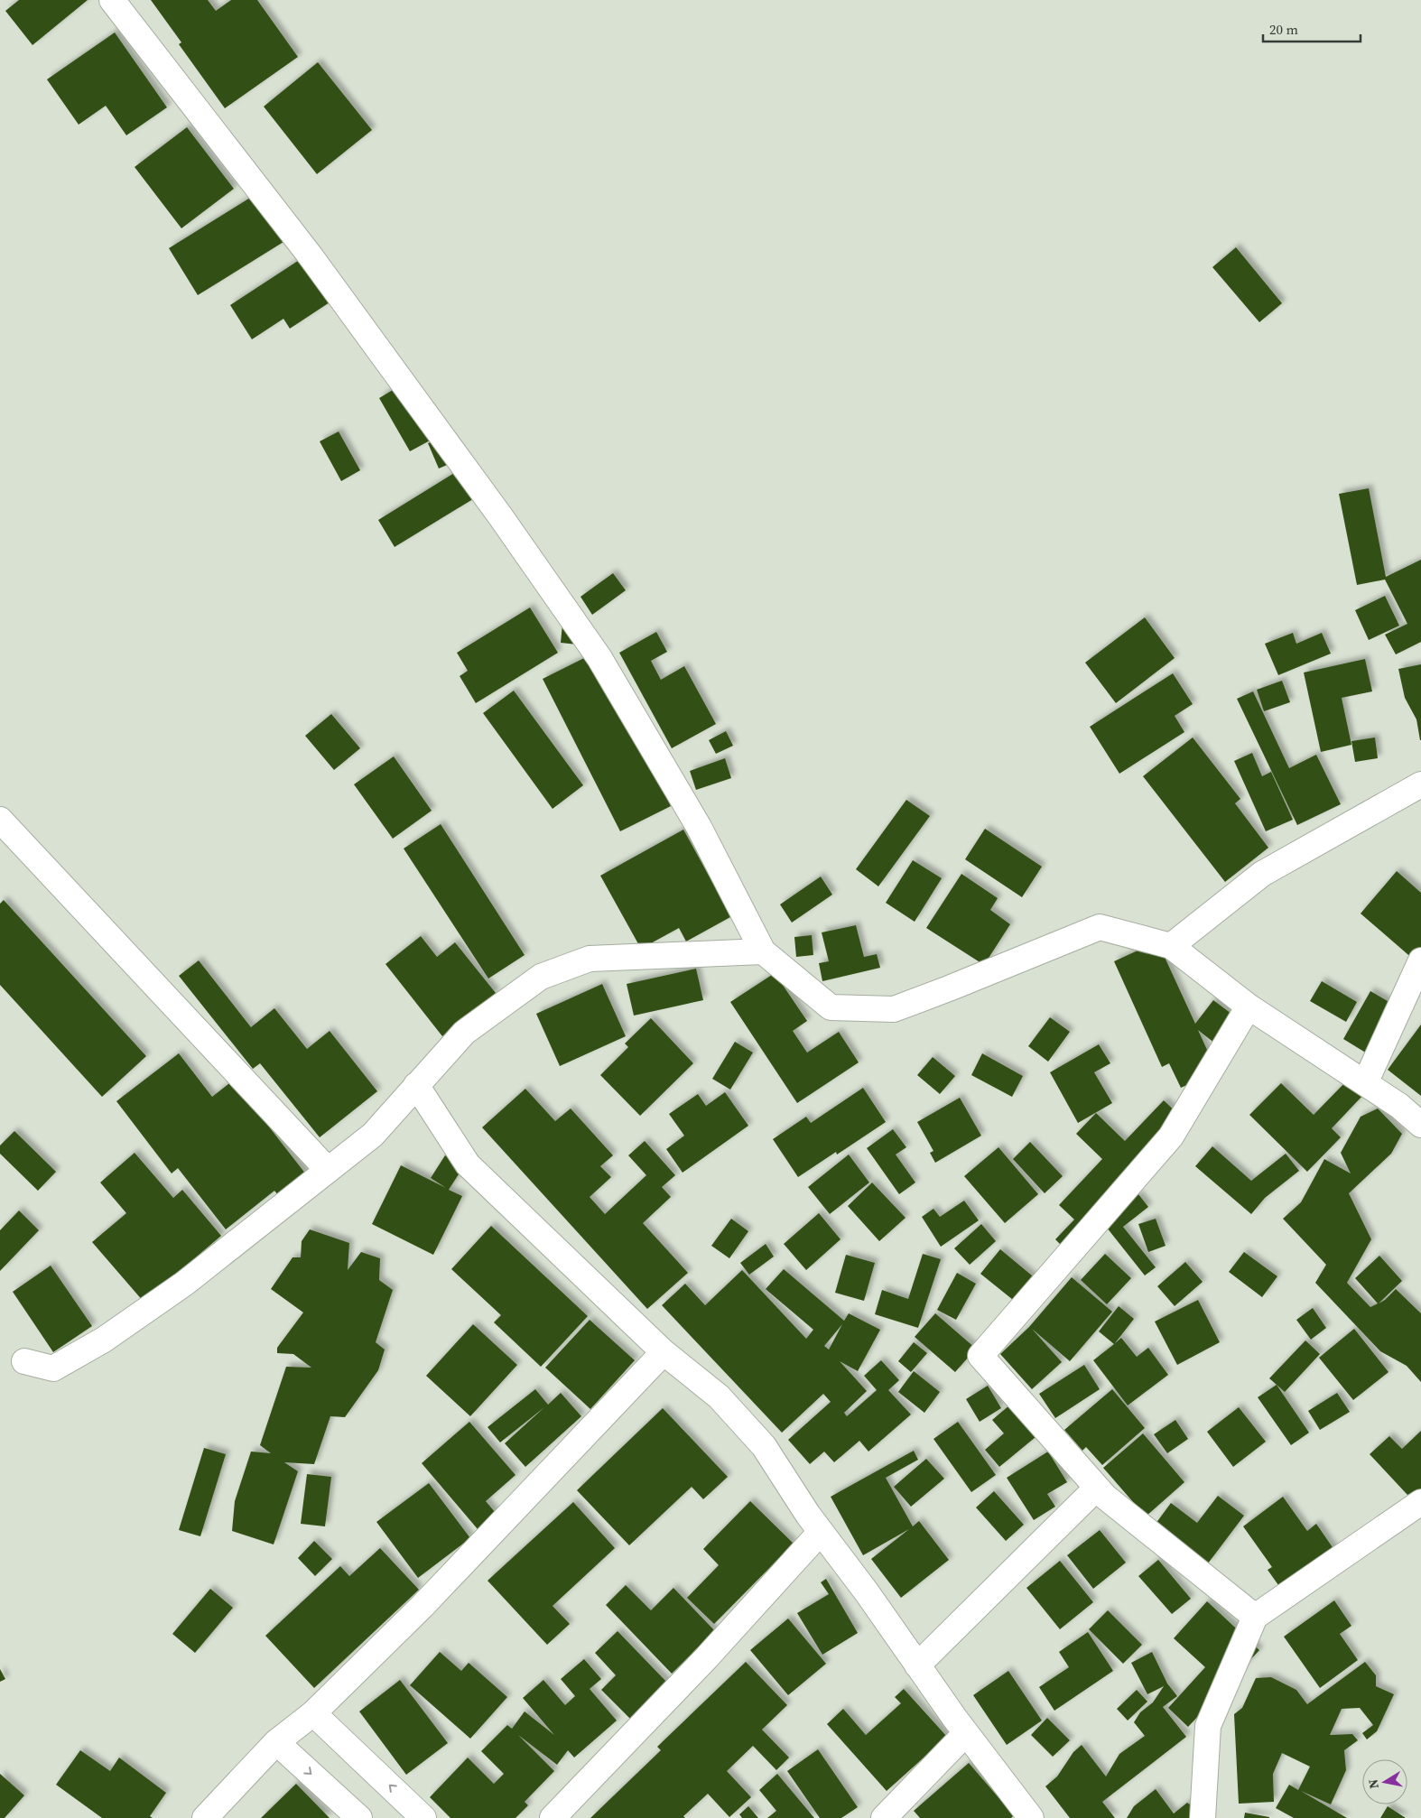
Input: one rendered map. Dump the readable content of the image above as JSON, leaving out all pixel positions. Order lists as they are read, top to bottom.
{
  "scale_bar": "20 m",
  "north": "left"
}
